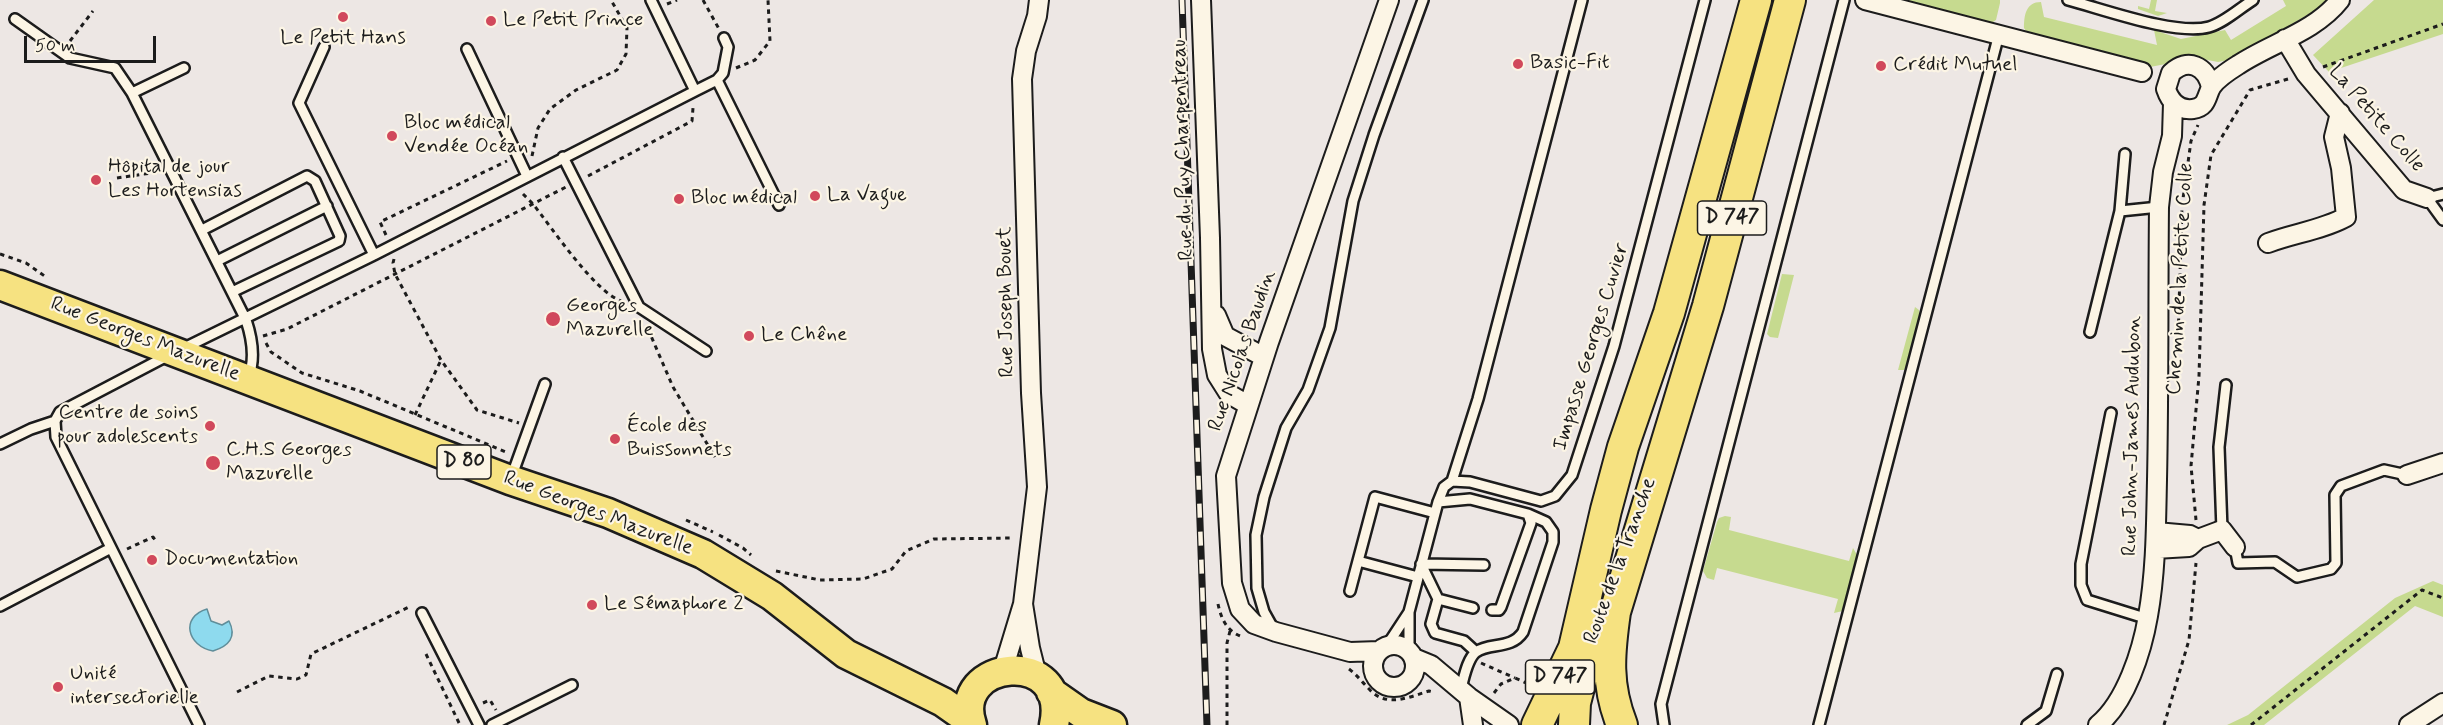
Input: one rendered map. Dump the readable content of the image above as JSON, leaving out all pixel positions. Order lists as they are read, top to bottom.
{
  "streets": {
    "highway": ["D 747", "Route de la Tranche"],
    "main road": ["Rue Georges Mazurelle", "D 80"],
    "street": [
      "La Petite Colle",
      "Rue du Puy Charpentreau",
      "Rue Joseph Bouet",
      "Rue Nicolas Baudin",
      "Rue John-James Audubon"
    ],
    "lane": ["Impasse Georges Cuvier"],
    "path": ["Chemin de la Petite Colle"]
  },
  "crossings": [
    ["La Petite Colle", "Chemin de la Petite Colle"],
    ["La Petite Colle", "Rue John-James Audubon"],
    ["Rue du Puy Charpentreau", "Rue Nicolas Baudin"],
    ["D 747", "Route de la Tranche"],
    ["Rue Joseph Bouet", "Rue Georges Mazurelle"]
  ],
  "places": [
    "Le Petit Hans",
    "Le Petit Prince",
    "Basic-Fit",
    "Crédit Mutuel",
    "Bloc médical Vendée Océan",
    "Hôpital de jour Les Hortensias",
    "La Vague",
    "Bloc médical",
    "Georges Mazurelle",
    "Le Chêne",
    "Centre de soins pour adolescents",
    "École des Buissonnets",
    "C.H.S Georges Mazurelle",
    "Documentation",
    "Le Sémaphore 2",
    "Unité intersectorielle"
  ],
  "scale_bar": "50 m"
}
